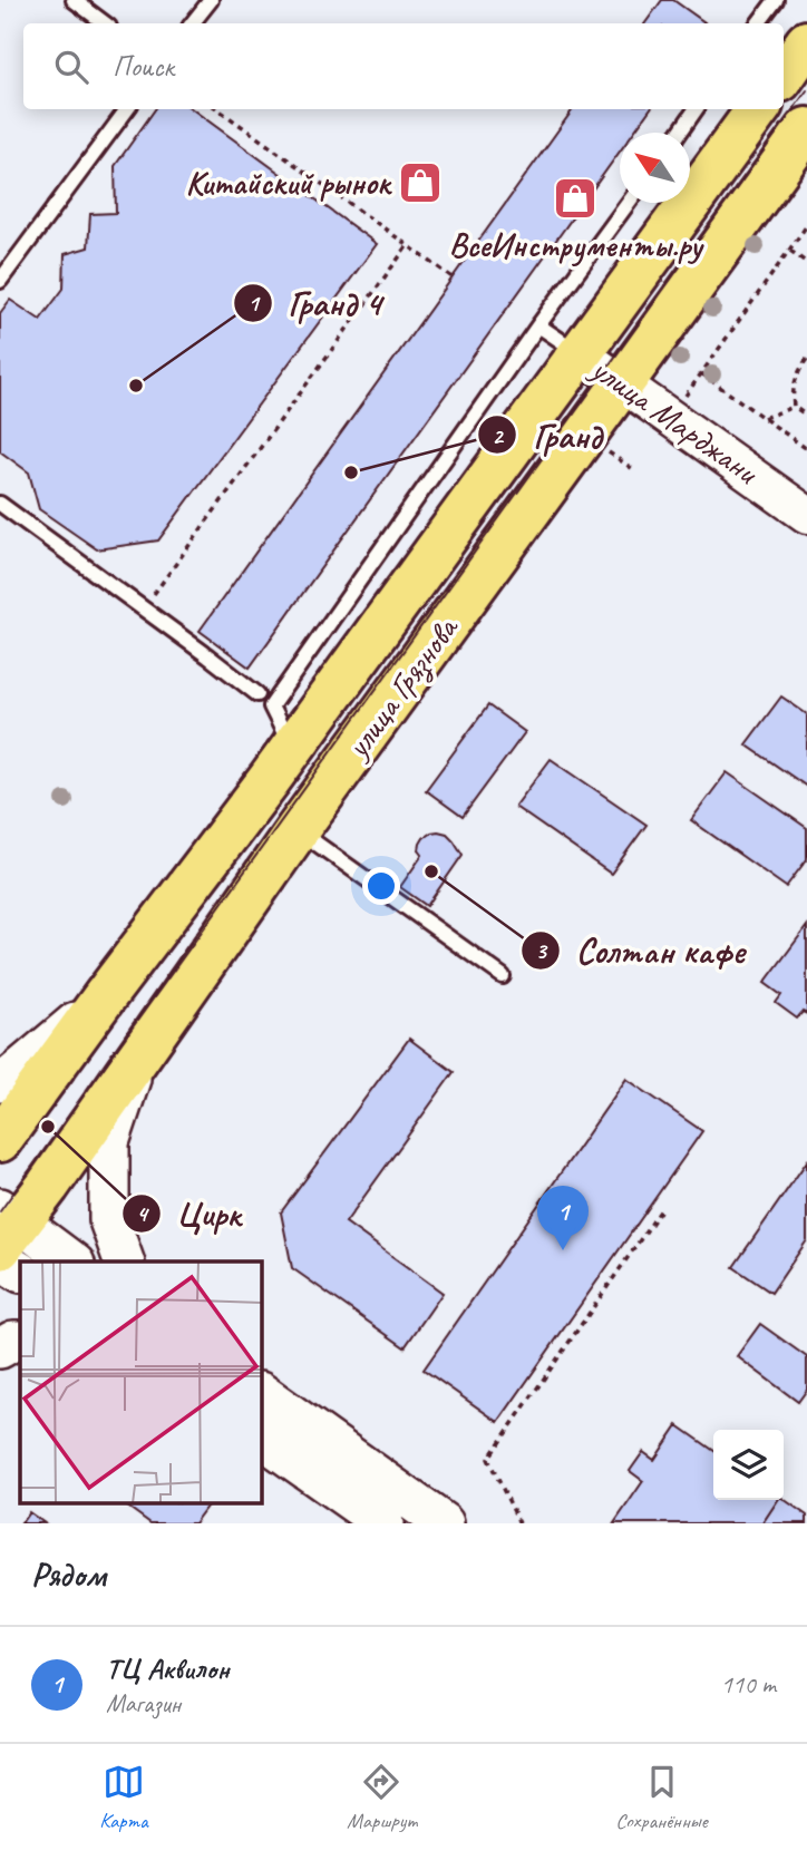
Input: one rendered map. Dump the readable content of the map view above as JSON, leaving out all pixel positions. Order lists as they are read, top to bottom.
{
  "streets": {
    "main road": ["улица Грязнова"],
    "street": ["улица Марджани"]
  },
  "crossings": [
    ["улица Марджани", "улица Грязнова"]
  ],
  "places": {
    "shop": ["Китайский рынок", "ВсеИнструменты.ру"],
    "other": [
      "Гранд 4",
      "Гранд",
      "Солтан кафе",
      "Цирк"
    ]
  },
  "north": "top left",
  "page": {
    "search": "Поиск",
    "pins": "1",
    "heading": "Рядом",
    "list": [
      {
        "mark": "1",
        "name": "ТЦ Аквилон",
        "note": "Магазин",
        "value": "110 m"
      }
    ],
    "nav": ["Карта", "Маршрут", "Сохранённые"]
  }
}
